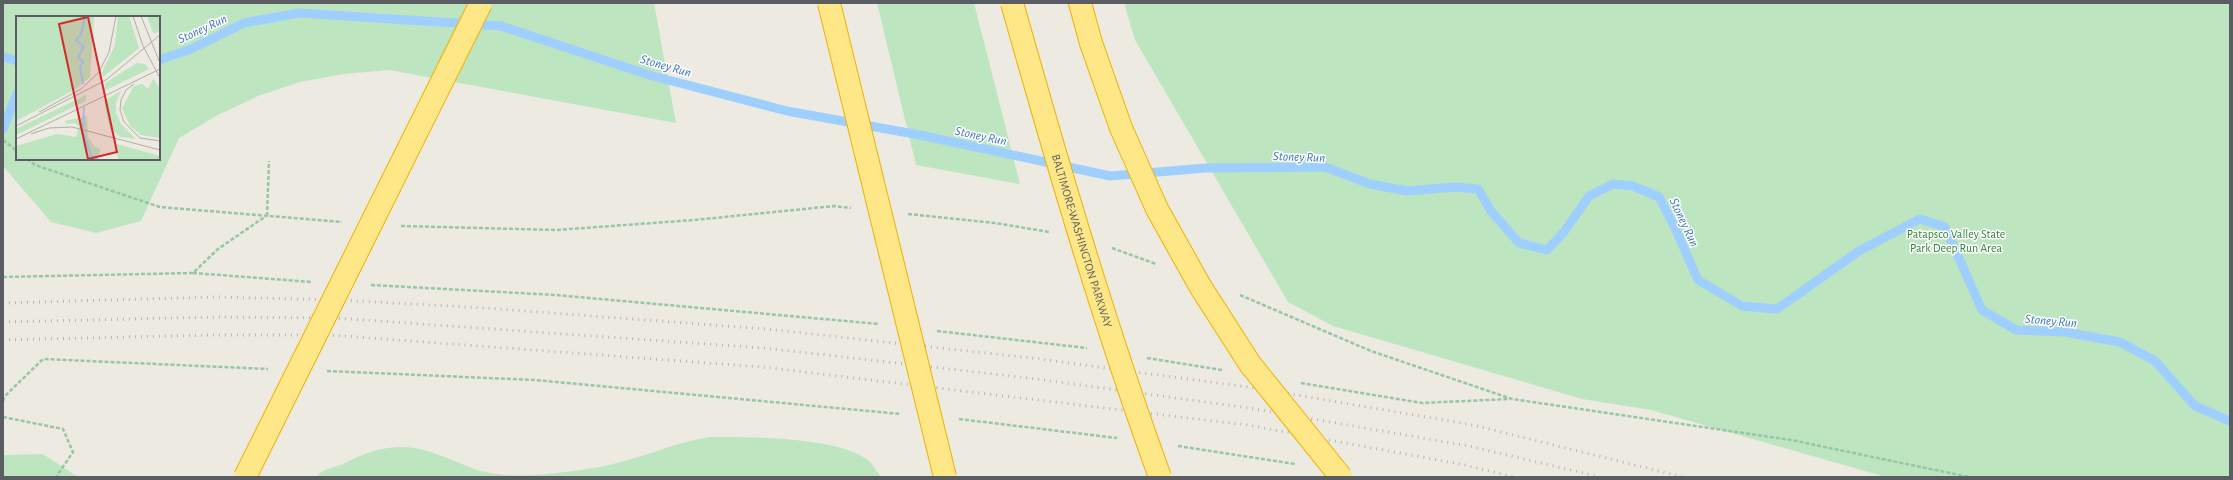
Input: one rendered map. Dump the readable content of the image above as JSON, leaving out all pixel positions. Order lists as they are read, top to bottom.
{
  "streets": {
    "highway": ["BALTIMORE-WASHINGTON PARKWAY"]
  },
  "water": ["Stoney Run"],
  "parks": ["Patapsco Valley State Park Deep Run Area"]
}
